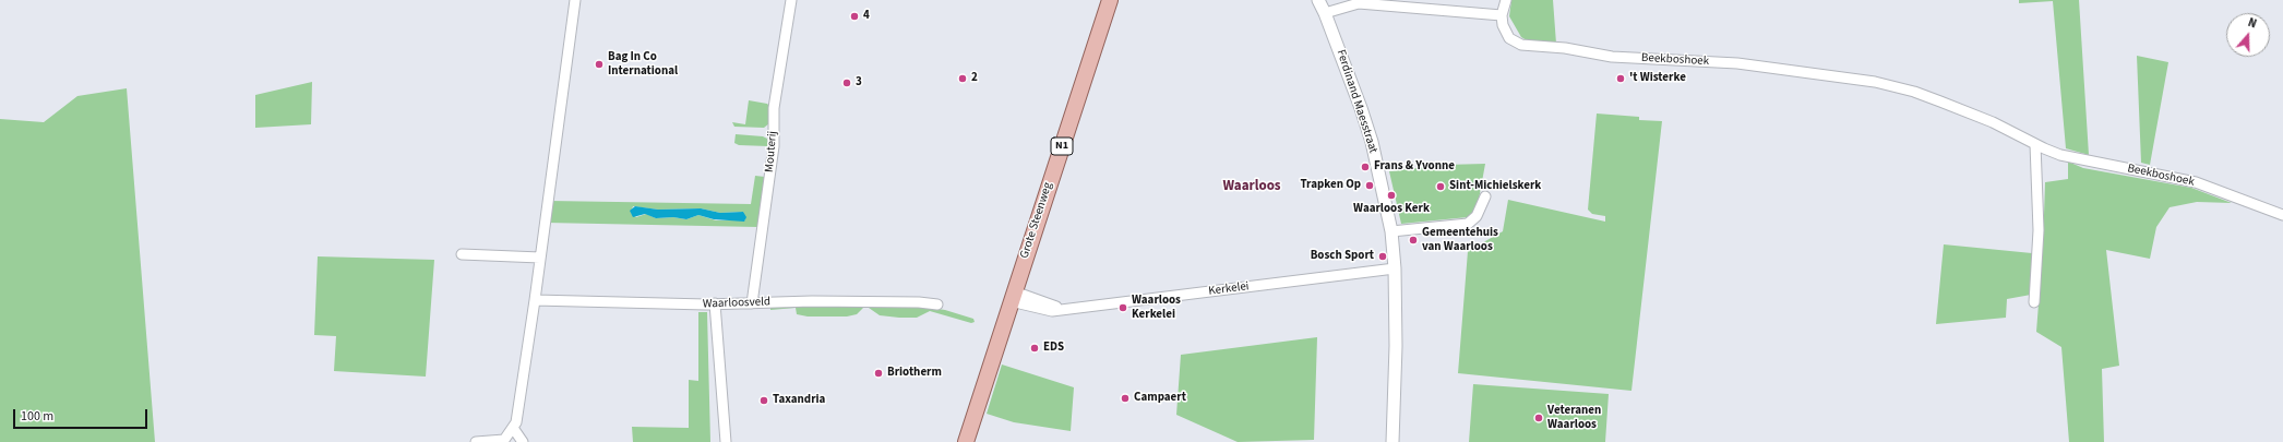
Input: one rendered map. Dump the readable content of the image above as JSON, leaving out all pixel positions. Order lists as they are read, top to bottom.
{
  "streets": {
    "main road": ["N1", "Grote Steenweg"],
    "street": [
      "Beekboshoek",
      "Ferdinand Maesstraat",
      "Mouterij",
      "Kerkelei",
      "Waarloosveld"
    ]
  },
  "crossings": [
    ["Ferdinand Maesstraat", "Kerkelei"],
    ["Mouterij", "Waarloosveld"],
    ["Grote Steenweg", "Kerkelei"]
  ],
  "districts": ["Waarloos"],
  "places": [
    "4",
    "Bag In Co International",
    "2",
    "'t Wisterke",
    "3",
    "Frans & Yvonne",
    "Trapken Op",
    "Sint-Michielskerk",
    "Waarloos Kerk",
    "Gemeentehuis van Waarloos",
    "Bosch Sport",
    "Waarloos Kerkelei",
    "EDS",
    "Briotherm",
    "Campaert",
    "Taxandria",
    "Veteranen Waarloos"
  ],
  "scale_bar": "100 m",
  "north": "top"
}
